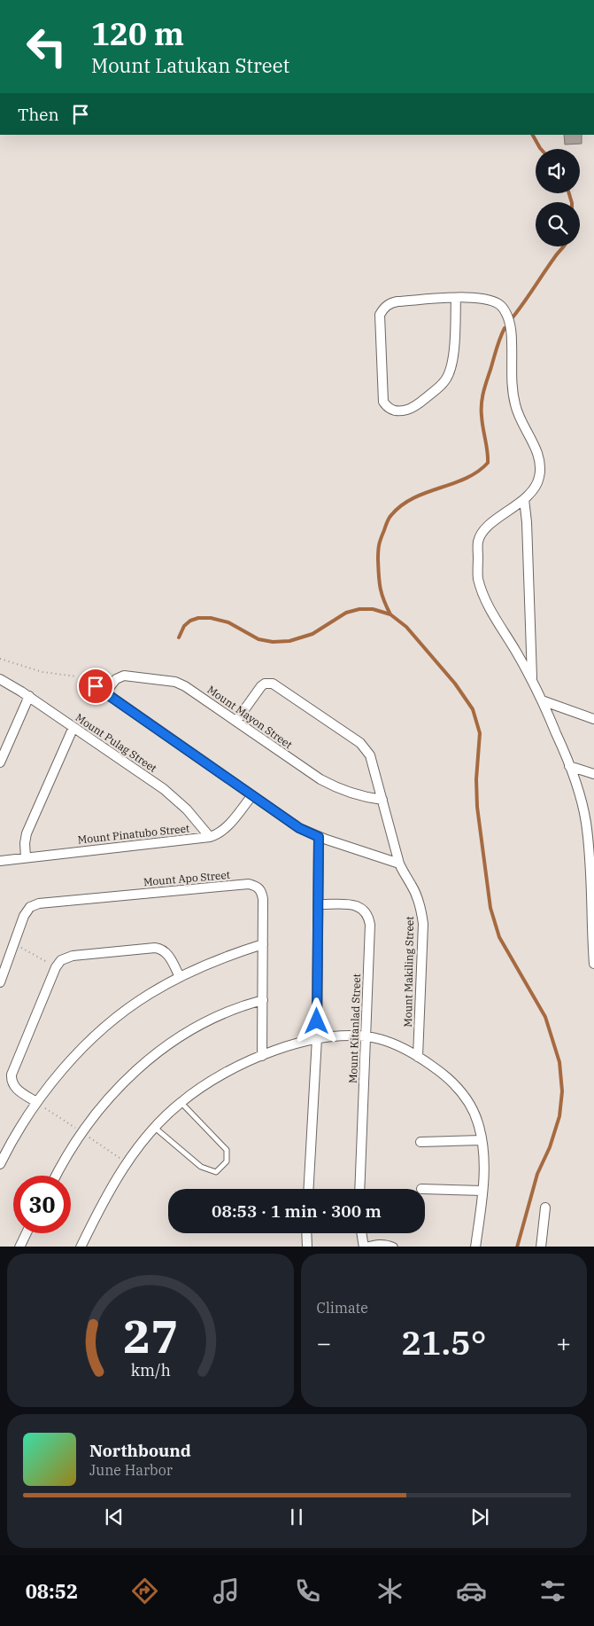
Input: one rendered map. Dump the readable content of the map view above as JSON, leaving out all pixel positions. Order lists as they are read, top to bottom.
{
  "streets": {
    "street": [
      "Mount Mayon Street",
      "Mount Pulag Street",
      "Mount Pinatubo Street",
      "Mount Apo Street",
      "Mount Makiling Street",
      "Mount Kitanlad Street"
    ]
  },
  "crossings": [
    ["Mount Mayon Street", "Mount Makiling Street"],
    ["Mount Pulag Street", "Mount Pinatubo Street"]
  ],
  "page": {
    "turn": ["120 m", "Mount Latukan Street"],
    "then": "Then",
    "limit": "30",
    "trip": "08:53 · 1 min · 300 m",
    "tile": "Climate",
    "heat": ["−", "21.5°", "+"],
    "song": ["Northbound", "June Harbor"],
    "tabs": "08:52",
    "gauge": ["27", "km/h"]
  }
}
